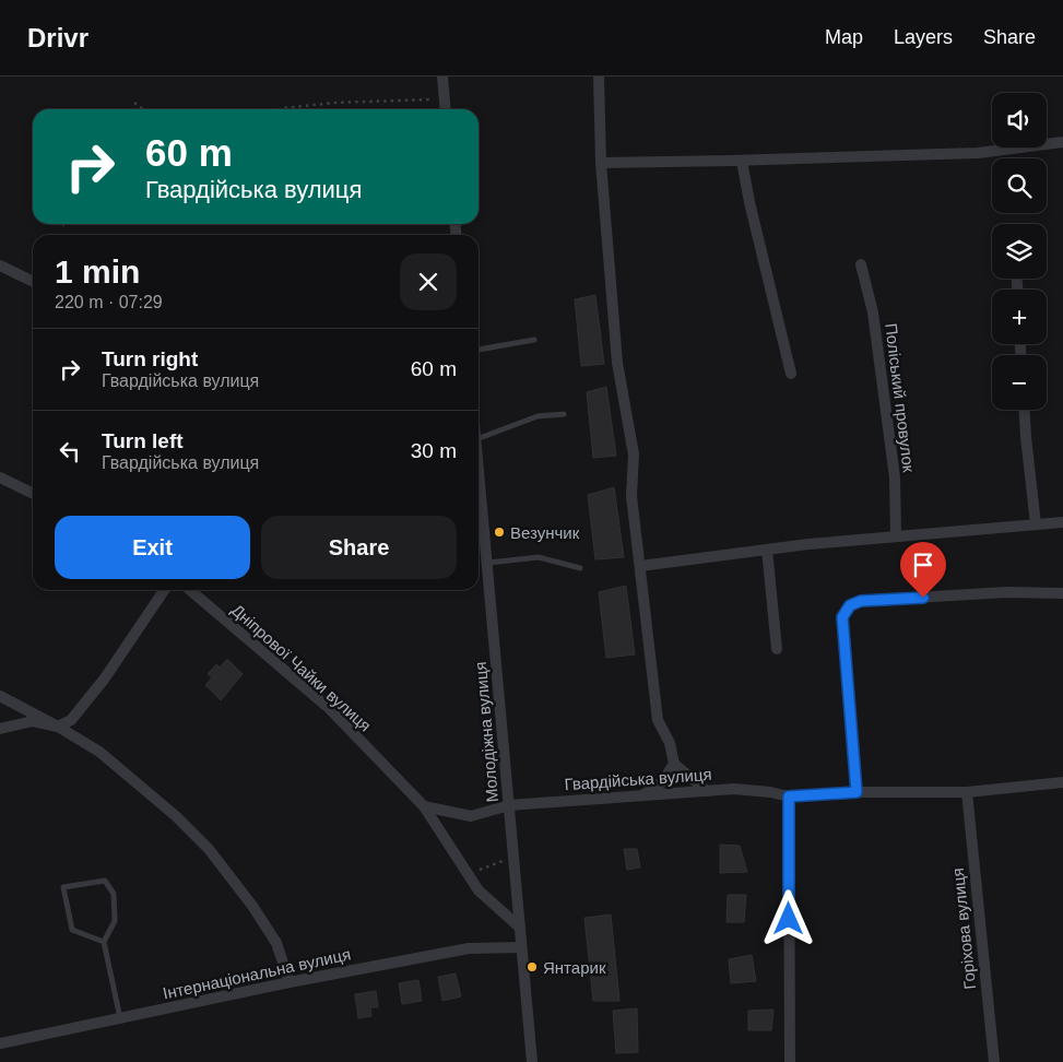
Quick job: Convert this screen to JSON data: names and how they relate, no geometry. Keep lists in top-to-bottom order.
{
  "streets": {
    "street": [
      "Поліський провулок",
      "Дніпрової Чайки вулиця",
      "Молодіжна вулиця",
      "Гвардійська вулиця",
      "Горіхова вулиця",
      "Інтернаціональна вулиця"
    ]
  },
  "crossings": [
    ["Дніпрової Чайки вулиця", "Молодіжна вулиця"],
    ["Дніпрової Чайки вулиця", "Гвардійська вулиця"],
    ["Молодіжна вулиця", "Гвардійська вулиця"],
    ["Молодіжна вулиця", "Інтернаціональна вулиця"],
    ["Гвардійська вулиця", "Горіхова вулиця"]
  ],
  "places": ["Везунчик", "Янтарик"],
  "page": {
    "header": "Drivr",
    "nav": ["Map", "Layers", "Share"],
    "map_buttons": ["+", "−"],
    "turn": ["60 m", "Гвардійська вулиця"],
    "heading": ["1 min", "220 m · 07:29"],
    "list": [
      {
        "name": "Turn right",
        "note": "Гвардійська вулиця",
        "value": "60 m"
      },
      {
        "name": "Turn left",
        "note": "Гвардійська вулиця",
        "value": "30 m"
      }
    ],
    "buttons": ["Exit", "Share"]
  }
}
